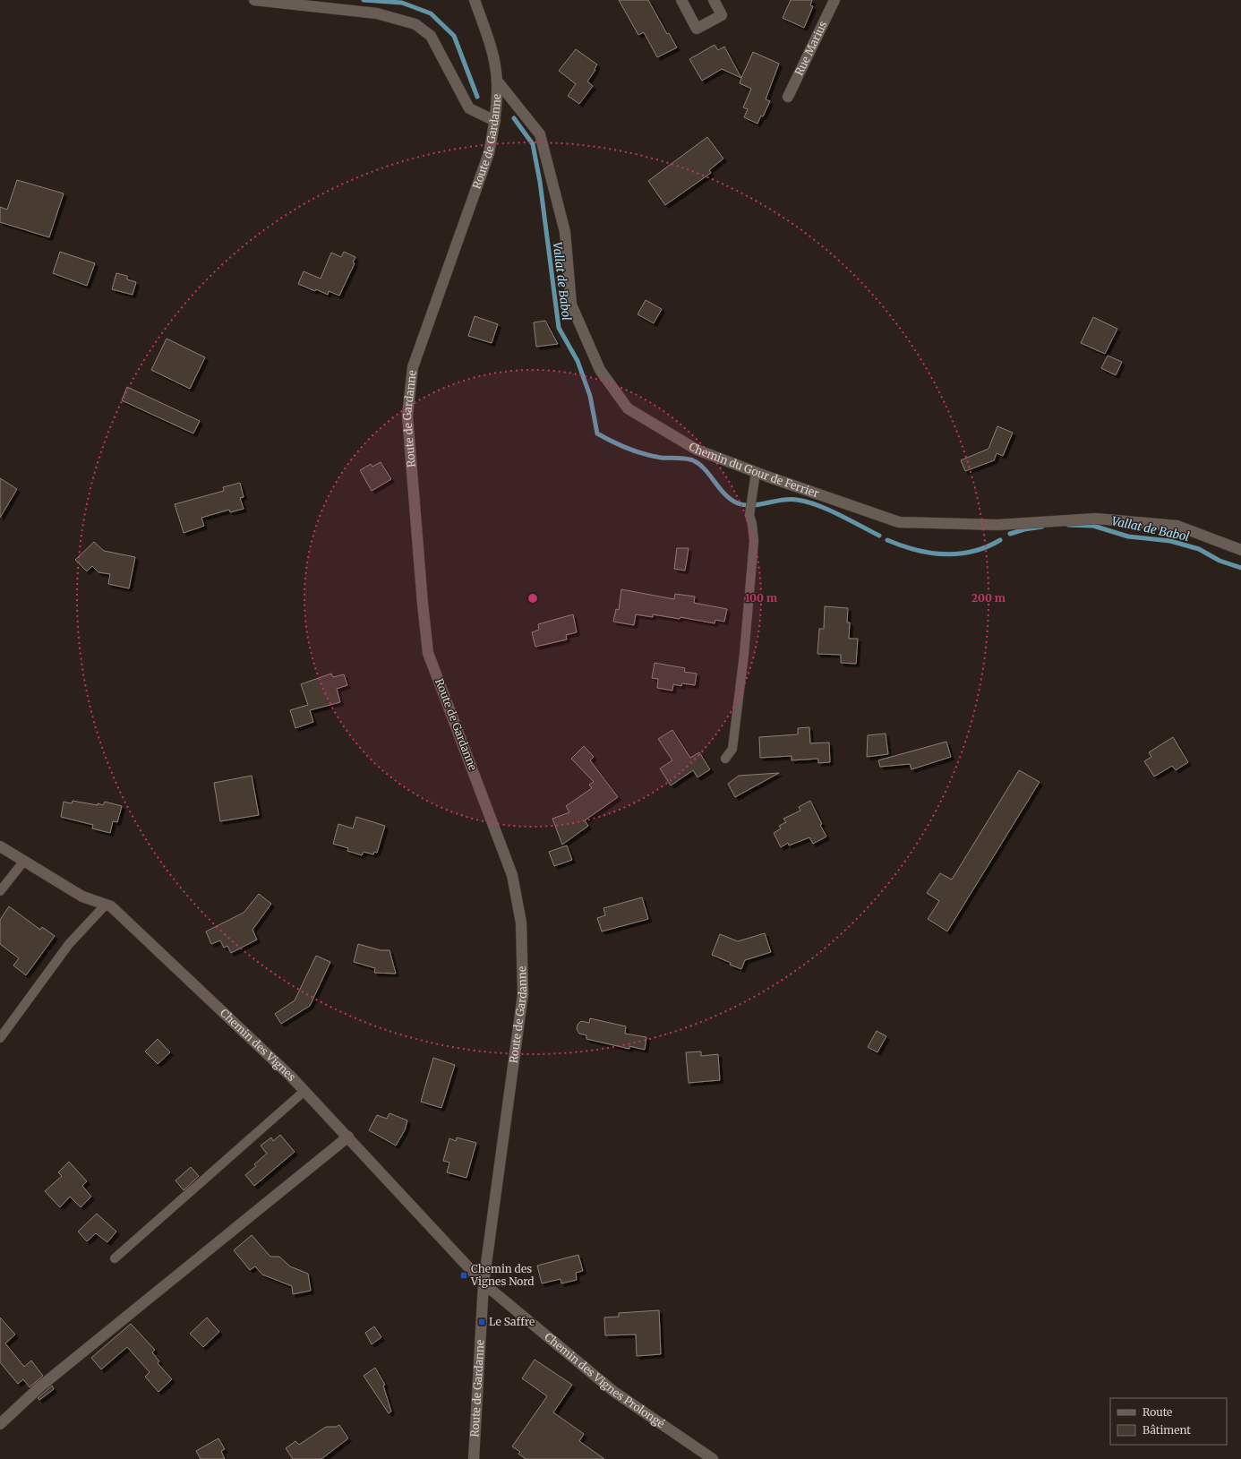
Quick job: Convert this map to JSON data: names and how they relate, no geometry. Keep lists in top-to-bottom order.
{
  "streets": {
    "street": [
      "Rue Marius",
      "Route de Gardanne",
      "Chemin du Gour de Ferrier",
      "Chemin des Vignes",
      "Chemin des Vignes Prolongé"
    ]
  },
  "crossings": [
    ["Route de Gardanne", "Chemin du Gour de Ferrier"],
    ["Route de Gardanne", "Chemin des Vignes"],
    ["Route de Gardanne", "Chemin des Vignes Prolongé"],
    ["Chemin des Vignes", "Chemin des Vignes Prolongé"]
  ],
  "water": ["Vallat de Babol"],
  "places": {
    "transit": ["Chemin des Vignes Nord", "Le Saffre"]
  },
  "legend": ["Route", "Bâtiment"],
  "rings": ["100 m", "200 m"]
}
